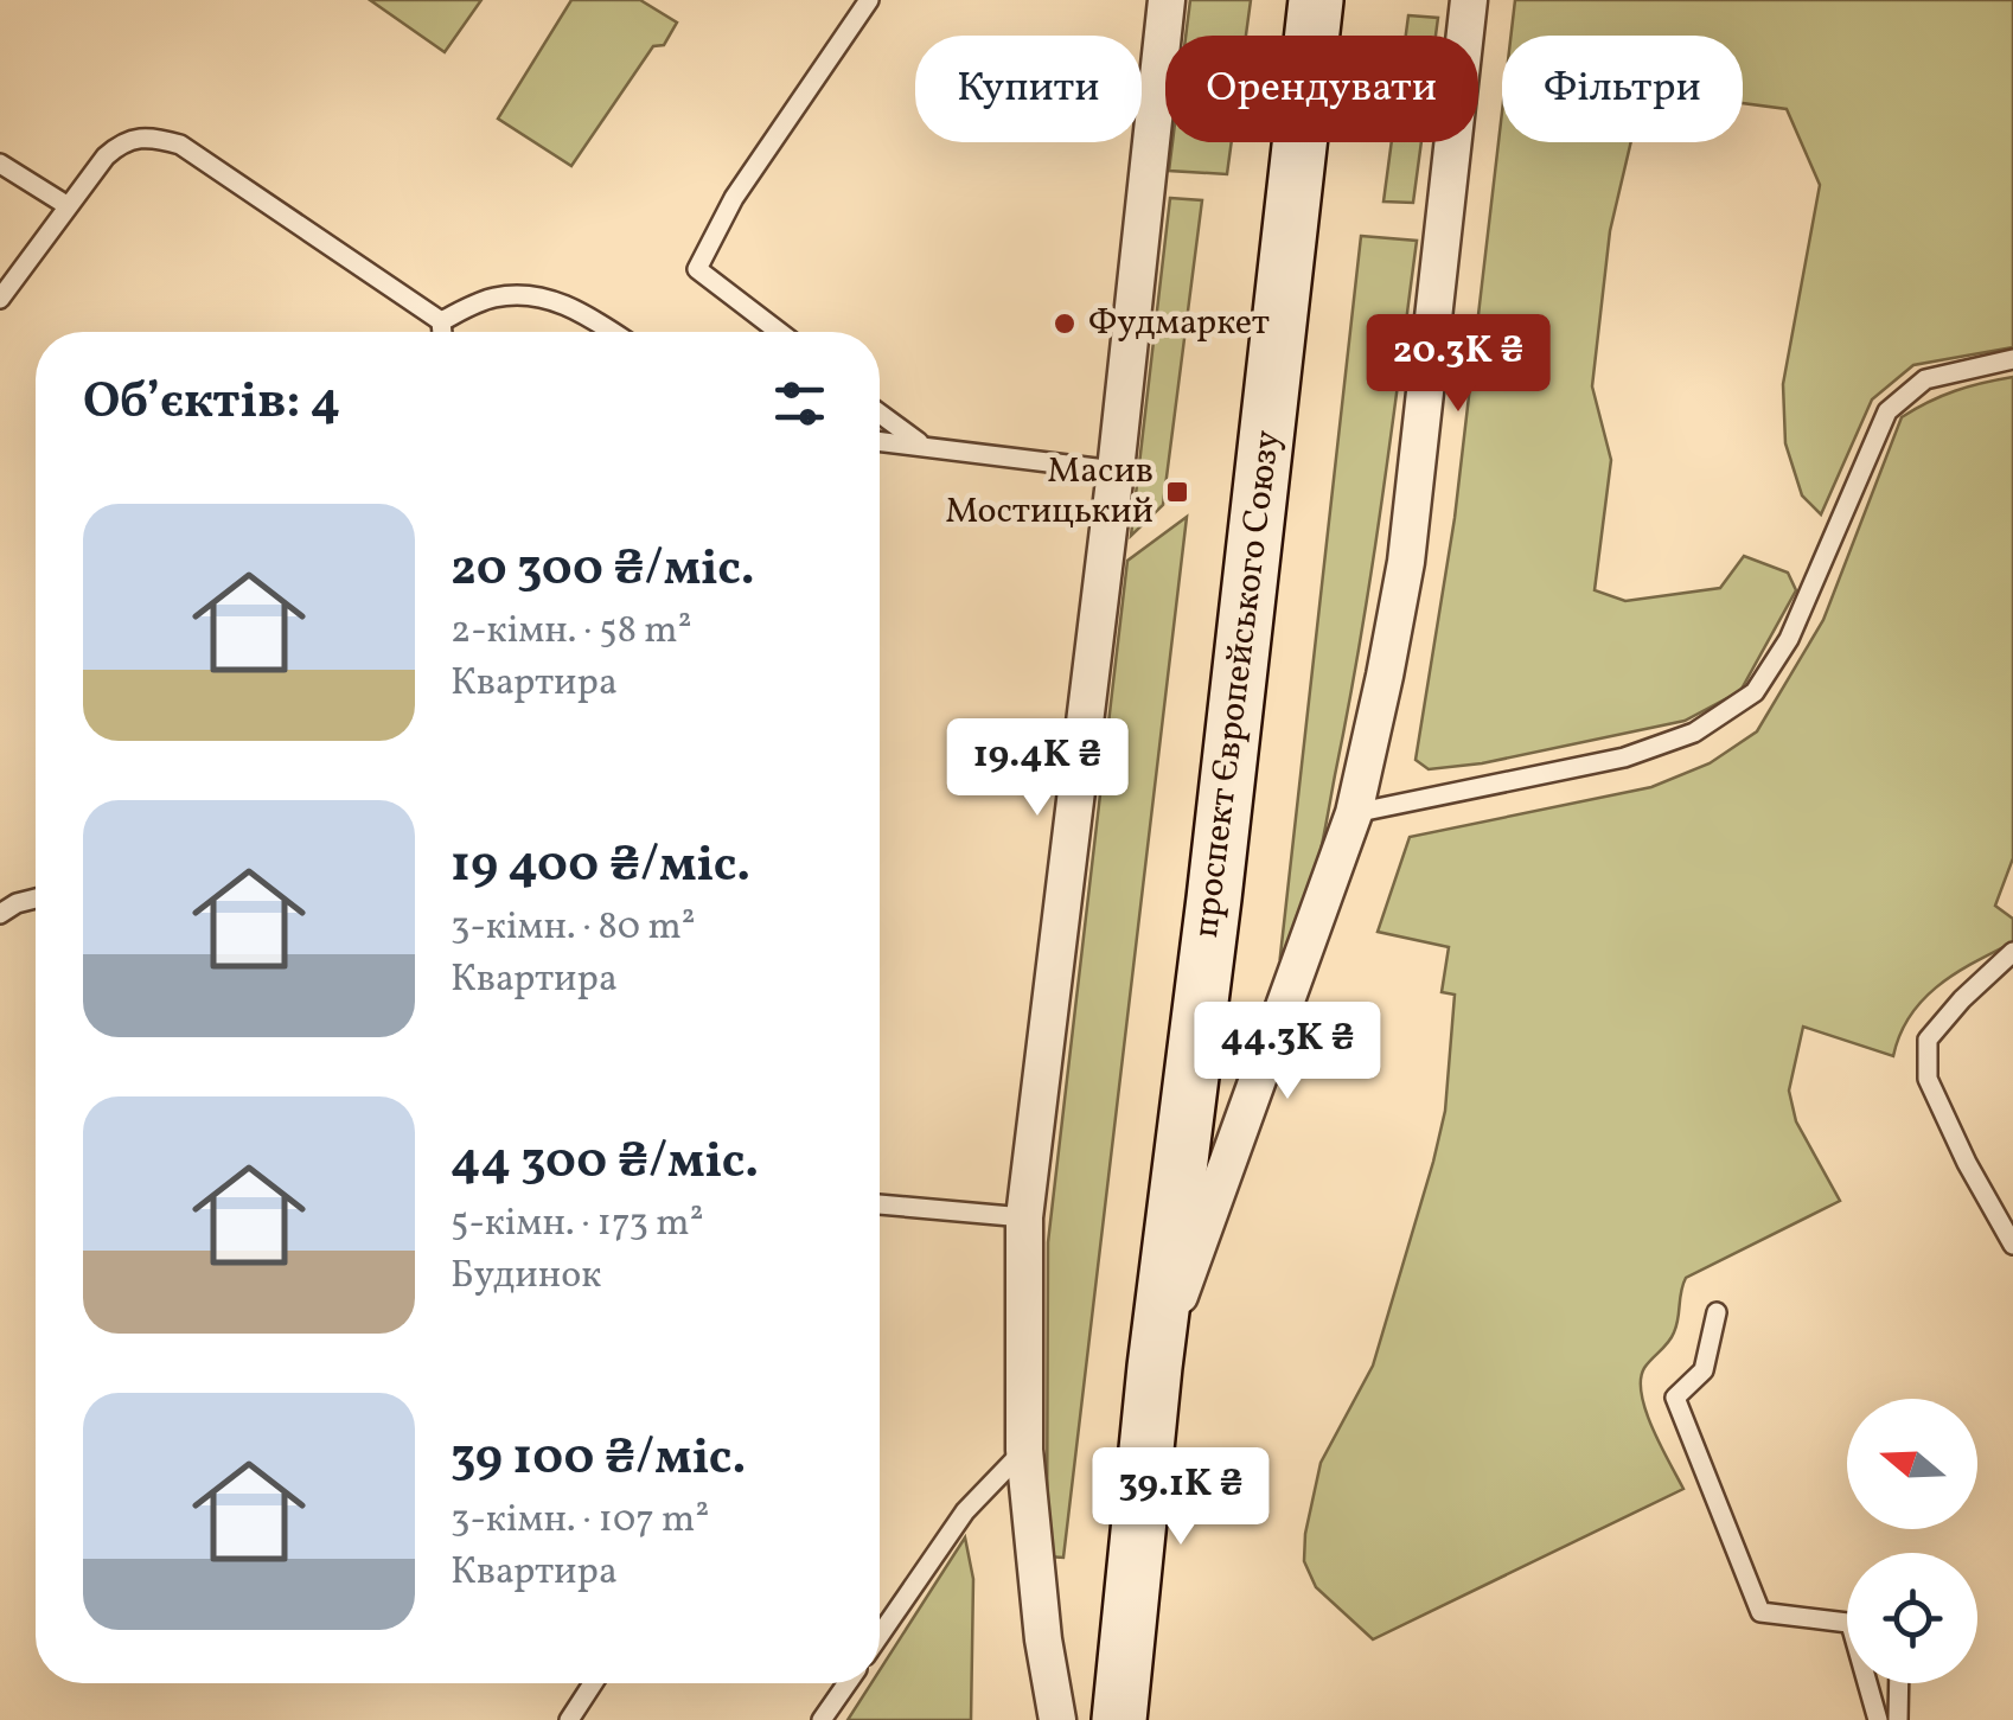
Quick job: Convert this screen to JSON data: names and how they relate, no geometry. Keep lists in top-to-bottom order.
{
  "streets": {
    "main road": ["проспект Європейського Союзу"]
  },
  "places": {
    "other": ["Фудмаркет"],
    "transit": ["Масив Мостицький"]
  },
  "north": "left",
  "page": {
    "chip": ["Купити", "Орендувати", "Фільтри"],
    "price": [
      "20.3K ₴",
      "19.4K ₴",
      "44.3K ₴",
      "39.1K ₴"
    ],
    "heading": "Об’єктів: 4",
    "list": [
      {
        "name": "20 300 ₴/міс.",
        "note": "2-кімн. · 58 m² · Квартира"
      },
      {
        "name": "19 400 ₴/міс.",
        "note": "3-кімн. · 80 m² · Квартира"
      },
      {
        "name": "44 300 ₴/міс.",
        "note": "5-кімн. · 173 m² · Будинок"
      },
      {
        "name": "39 100 ₴/міс.",
        "note": "3-кімн. · 107 m² · Квартира"
      }
    ]
  }
}
